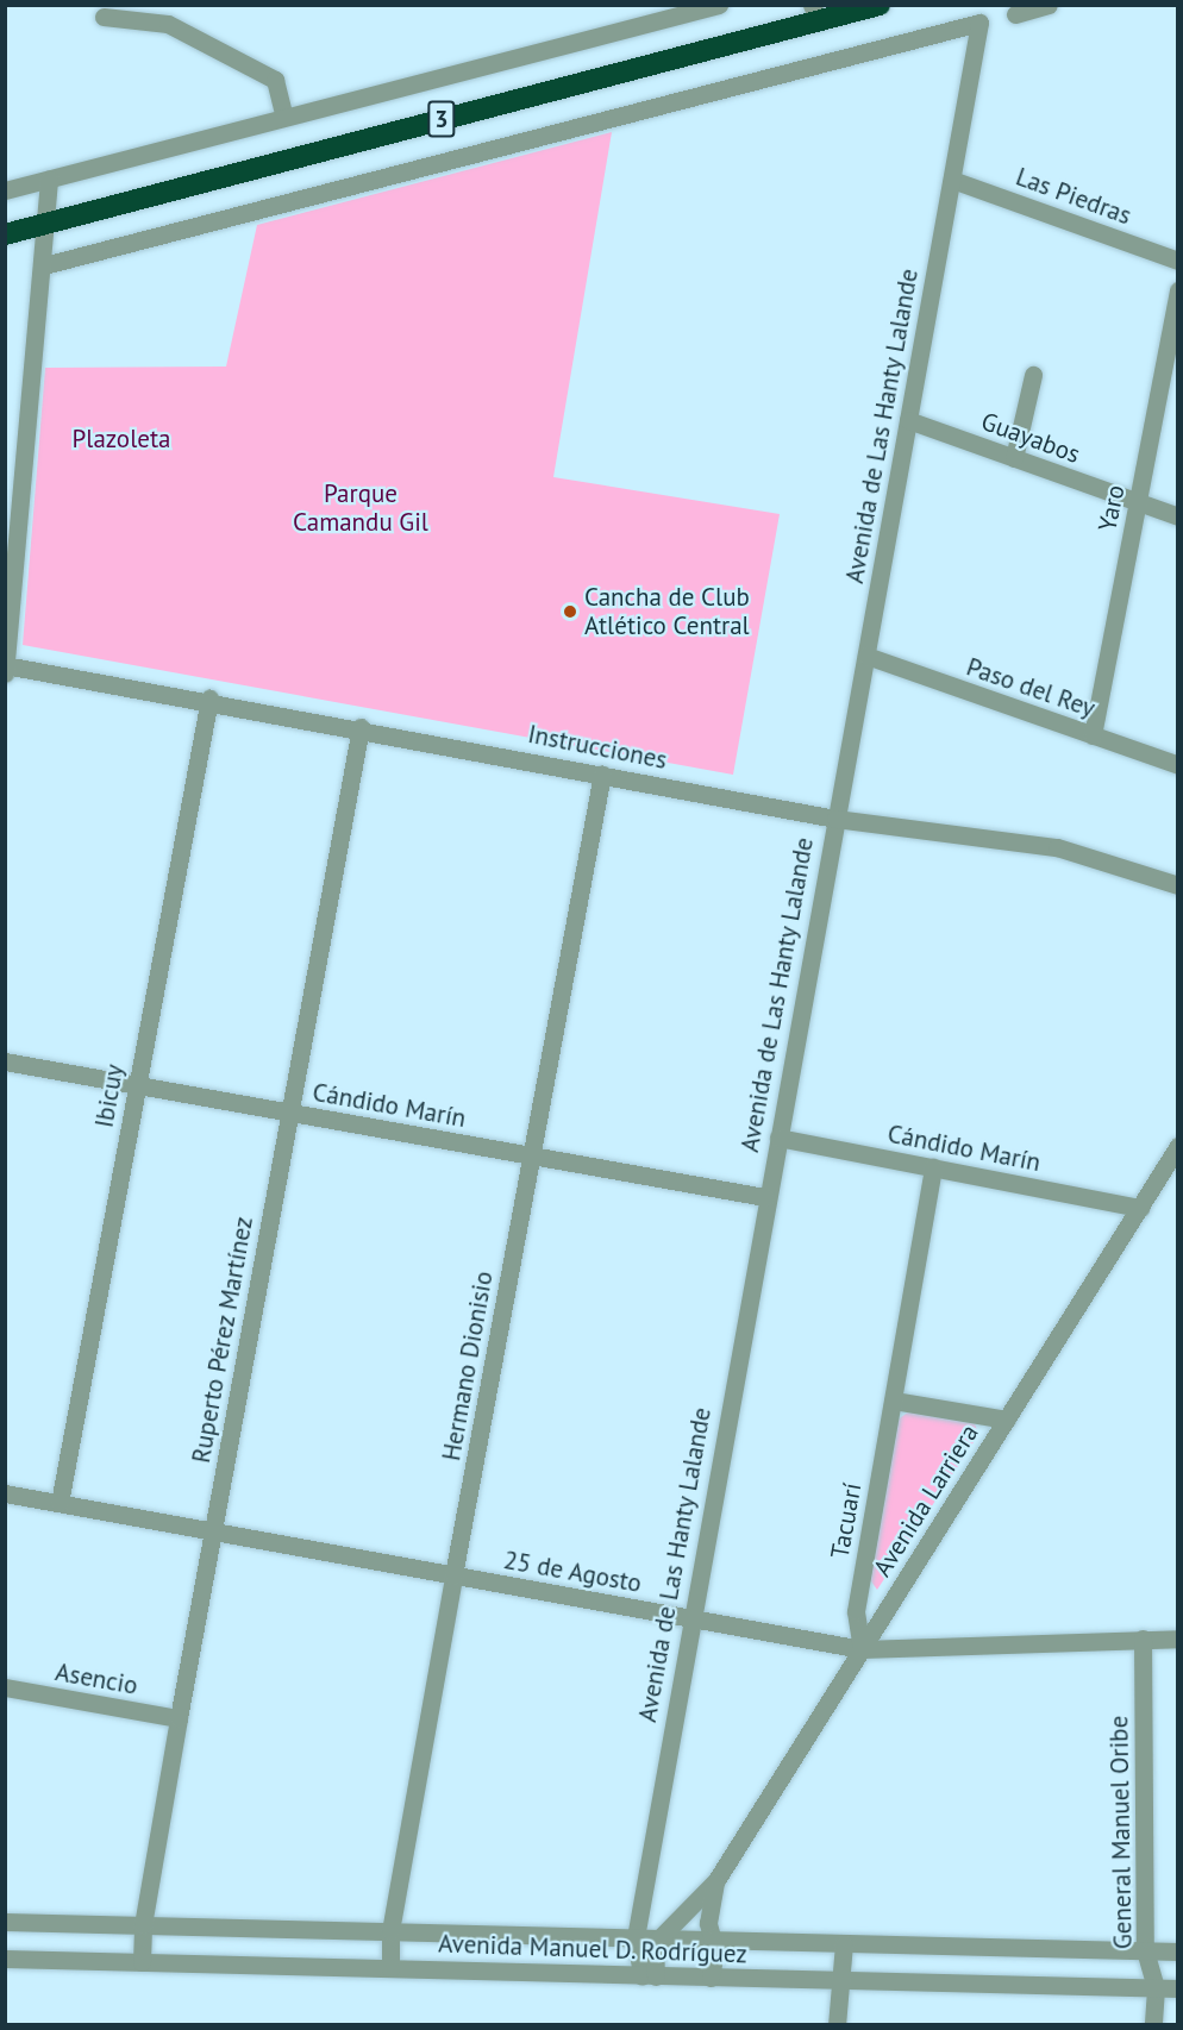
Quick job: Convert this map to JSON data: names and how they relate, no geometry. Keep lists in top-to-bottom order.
{
  "streets": {
    "highway": ["3"],
    "street": [
      "Las Piedras",
      "Avenida de Las Hanty Lalande",
      "Guayabos",
      "Yaro",
      "Paso del Rey",
      "Instrucciones",
      "Ibicuy",
      "Cándido Marín",
      "Ruperto Pérez Martínez",
      "Hermano Dionisio",
      "Avenida Larriera",
      "Tacuarí",
      "25 de Agosto",
      "Asencio",
      "General Manuel Oribe",
      "Avenida Manuel D. Rodríguez"
    ]
  },
  "crossings": [
    ["Las Piedras", "Avenida de Las Hanty Lalande"],
    ["Avenida de Las Hanty Lalande", "Guayabos"],
    ["Avenida de Las Hanty Lalande", "Paso del Rey"],
    ["Avenida de Las Hanty Lalande", "Instrucciones"],
    ["Avenida de Las Hanty Lalande", "Cándido Marín"],
    ["Avenida de Las Hanty Lalande", "25 de Agosto"],
    ["Avenida de Las Hanty Lalande", "Avenida Manuel D. Rodríguez"],
    ["Guayabos", "Yaro"],
    ["Yaro", "Paso del Rey"],
    ["Instrucciones", "Ibicuy"],
    ["Instrucciones", "Ruperto Pérez Martínez"],
    ["Instrucciones", "Hermano Dionisio"],
    ["Ibicuy", "Cándido Marín"],
    ["Ibicuy", "25 de Agosto"],
    ["Cándido Marín", "Ruperto Pérez Martínez"],
    ["Cándido Marín", "Hermano Dionisio"],
    ["Cándido Marín", "Avenida Larriera"],
    ["Cándido Marín", "Tacuarí"],
    ["Ruperto Pérez Martínez", "25 de Agosto"],
    ["Ruperto Pérez Martínez", "Asencio"],
    ["Ruperto Pérez Martínez", "Avenida Manuel D. Rodríguez"],
    ["Hermano Dionisio", "25 de Agosto"],
    ["Hermano Dionisio", "Avenida Manuel D. Rodríguez"],
    ["Avenida Larriera", "Tacuarí"],
    ["Avenida Larriera", "25 de Agosto"],
    ["Avenida Larriera", "Avenida Manuel D. Rodríguez"],
    ["Tacuarí", "25 de Agosto"],
    ["25 de Agosto", "General Manuel Oribe"],
    ["General Manuel Oribe", "Avenida Manuel D. Rodríguez"]
  ],
  "parks": ["Plazoleta", "Parque Camandu Gil"],
  "places": ["Cancha de Club Atlético Central"]
}
